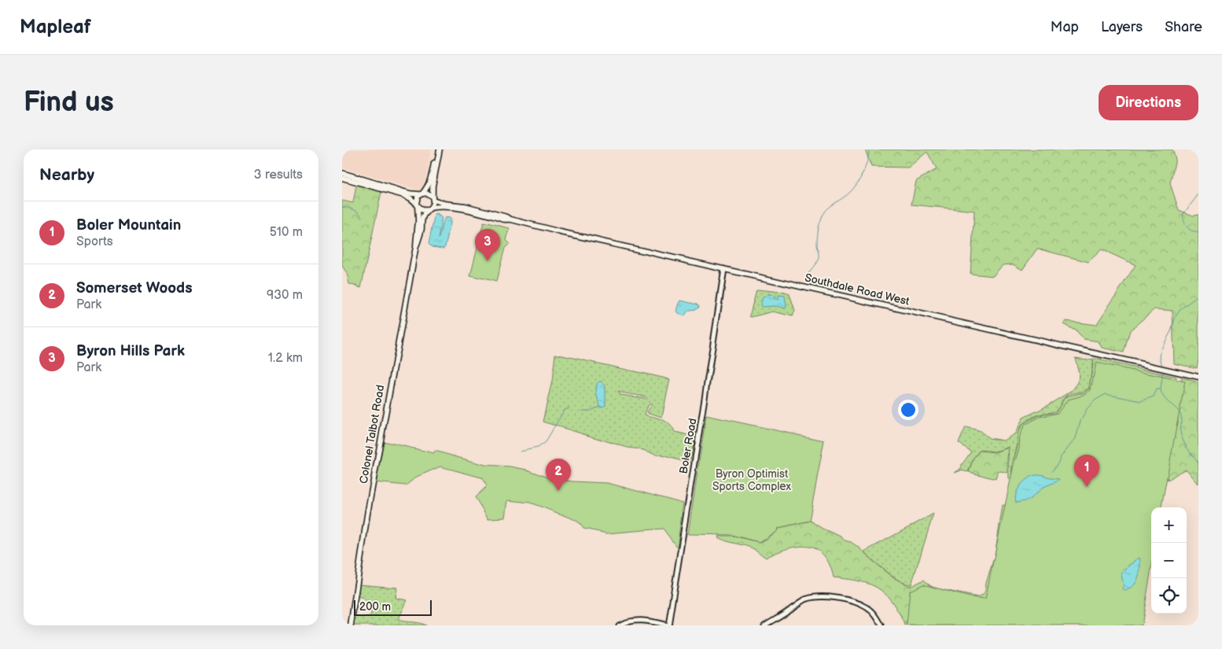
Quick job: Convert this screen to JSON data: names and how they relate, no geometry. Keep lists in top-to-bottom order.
{
  "streets": {
    "main road": ["Southdale Road West", "Colonel Talbot Road"],
    "street": ["Boler Road"]
  },
  "crossings": [
    ["Southdale Road West", "Colonel Talbot Road"],
    ["Southdale Road West", "Boler Road"]
  ],
  "parks": ["Byron Optimist Sports Complex"],
  "scale_bar": "200 m",
  "page": {
    "header": "Mapleaf",
    "nav": ["Map", "Layers", "Share"],
    "buttons": "Directions",
    "title": "Find us",
    "heading": ["Nearby", "3 results"],
    "list": [
      {
        "mark": "1",
        "name": "Boler Mountain",
        "note": "Sports",
        "value": "510 m"
      },
      {
        "mark": "2",
        "name": "Somerset Woods",
        "note": "Park",
        "value": "930 m"
      },
      {
        "mark": "3",
        "name": "Byron Hills Park",
        "note": "Park",
        "value": "1.2 km"
      }
    ],
    "pins": ["3", "1", "2"],
    "map_buttons": ["+", "−"],
    "scale": "200 m"
  }
}
